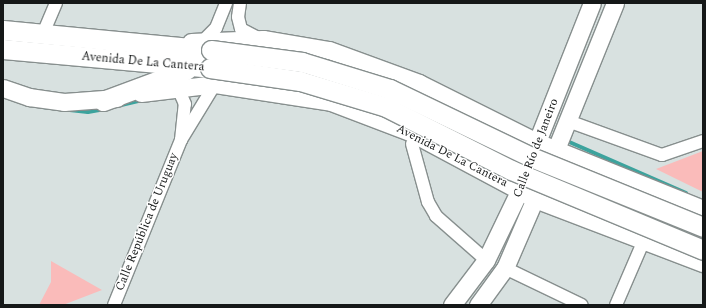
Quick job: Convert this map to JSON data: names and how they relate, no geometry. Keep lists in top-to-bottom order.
{
  "streets": {
    "main road": ["Avenida De La Cantera"],
    "street": ["Calle Río de Janeiro", "Calle República de Uruguay"]
  },
  "crossings": [
    ["Avenida De La Cantera", "Calle Río de Janeiro"]
  ]
}
